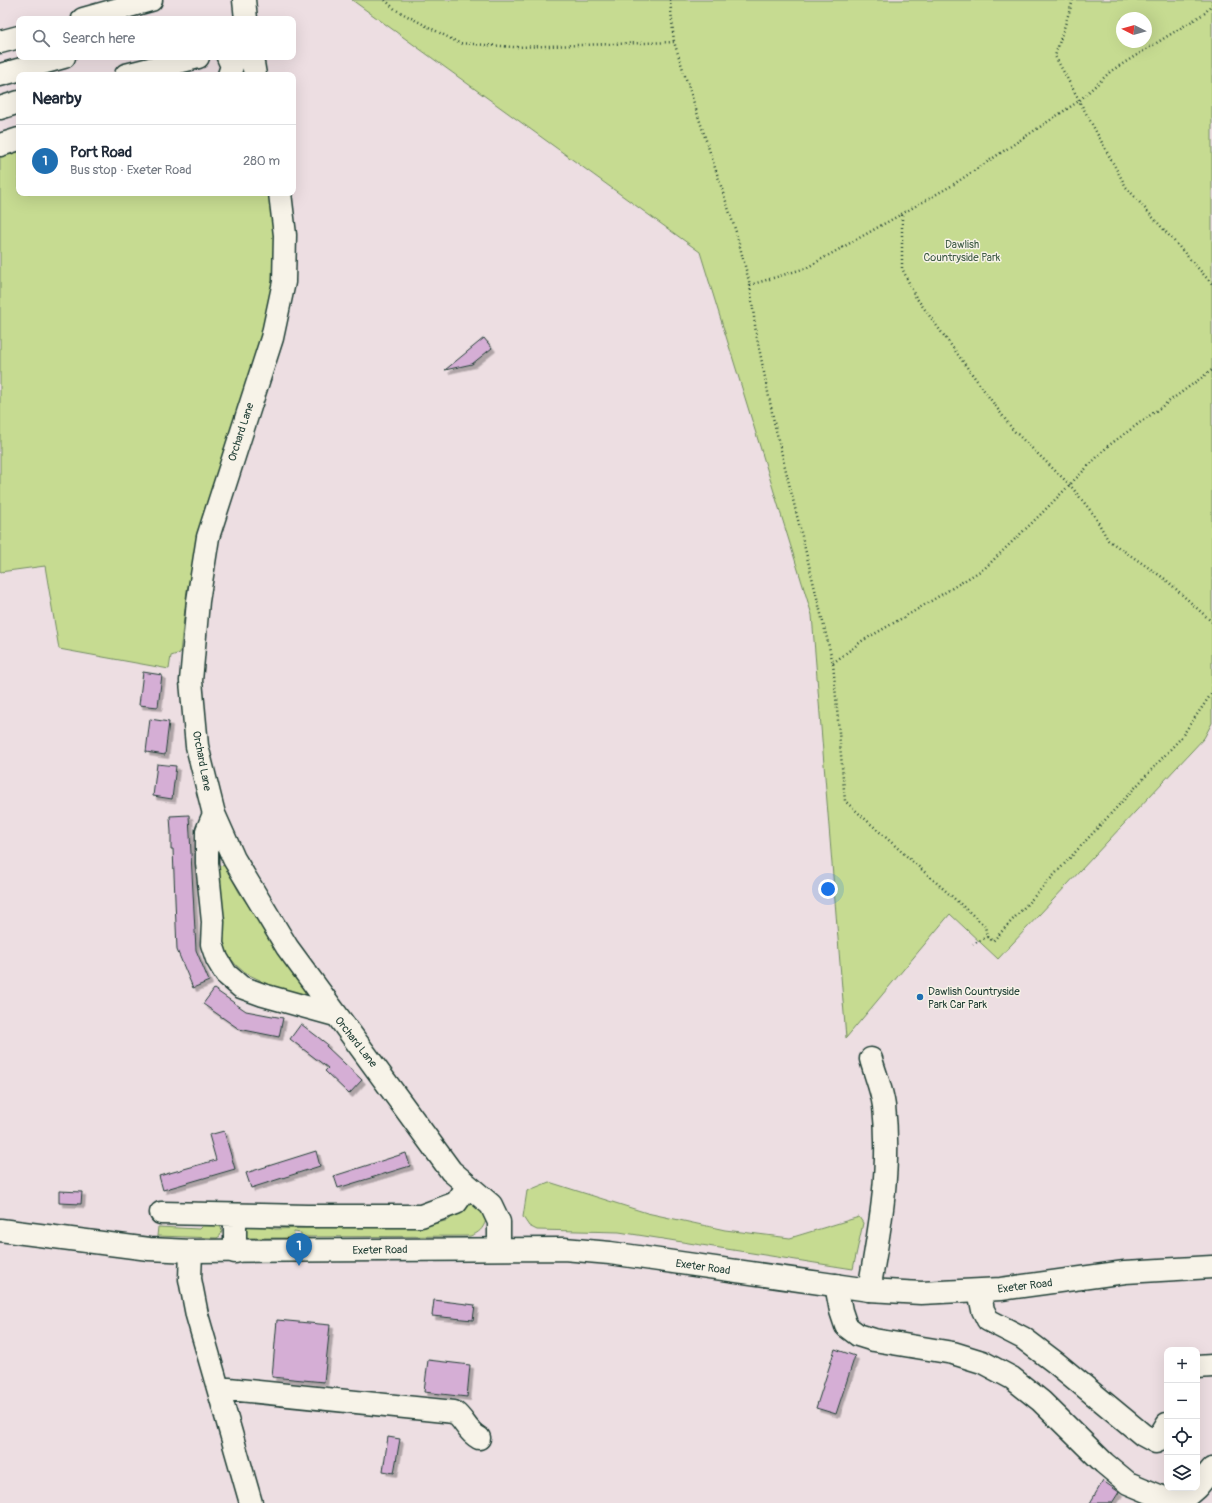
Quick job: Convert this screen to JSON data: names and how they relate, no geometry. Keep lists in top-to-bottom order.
{
  "streets": {
    "street": ["Orchard Lane", "Exeter Road"]
  },
  "crossings": [
    ["Orchard Lane", "Exeter Road"]
  ],
  "parks": ["Dawlish Countryside Park"],
  "places": ["Dawlish Countryside Park Car Park"],
  "north": "left",
  "page": {
    "search": "Search here",
    "heading": "Nearby",
    "list": [
      {
        "mark": "1",
        "name": "Port Road",
        "note": "Bus stop · Exeter Road",
        "value": "280 m"
      }
    ],
    "pins": "1",
    "map_buttons": ["+", "−"]
  }
}
